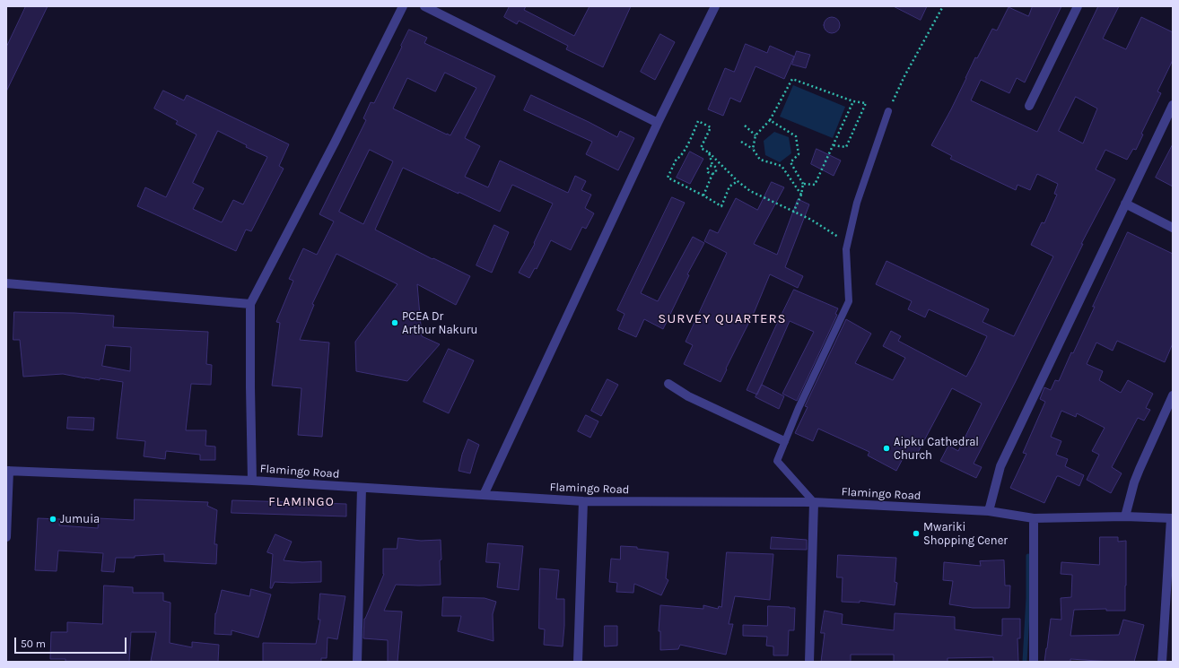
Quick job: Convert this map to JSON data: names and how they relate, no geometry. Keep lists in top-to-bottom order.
{
  "streets": {
    "street": ["Flamingo Road"]
  },
  "districts": ["SURVEY QUARTERS", "FLAMINGO"],
  "places": [
    "PCEA Dr Arthur Nakuru",
    "Aipku Cathedral Church",
    "Jumuia",
    "Mwariki Shopping Cener"
  ],
  "scale_bar": "50 m"
}
